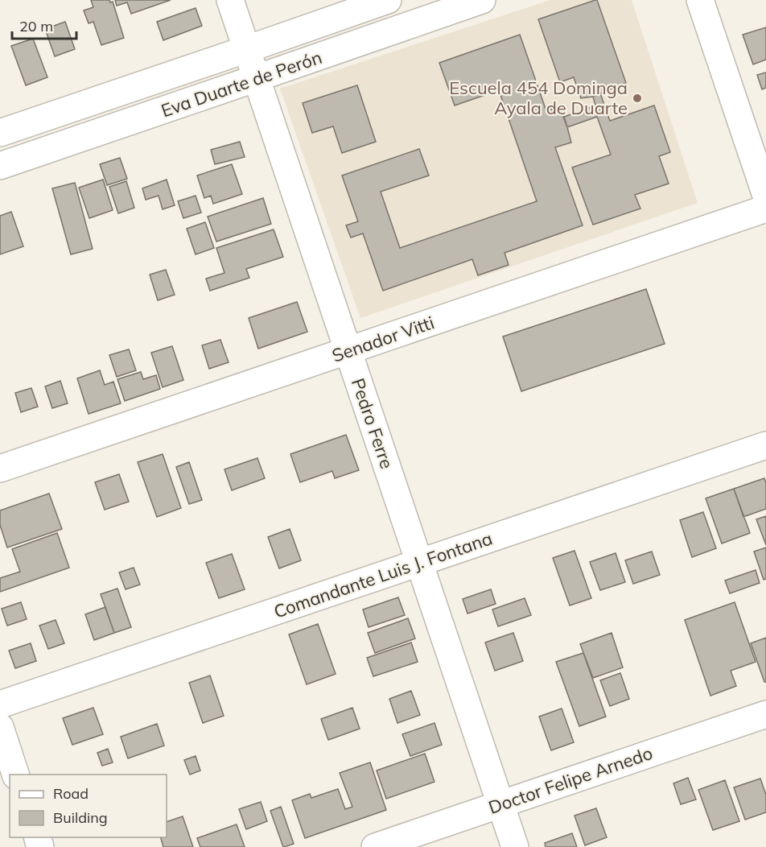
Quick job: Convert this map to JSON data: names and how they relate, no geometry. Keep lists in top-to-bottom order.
{
  "streets": {
    "street": [
      "Eva Duarte de Perón",
      "Senador Vitti",
      "Pedro Ferre",
      "Comandante Luis J. Fontana",
      "Doctor Felipe Arnedo"
    ]
  },
  "crossings": [
    ["Eva Duarte de Perón", "Pedro Ferre"],
    ["Senador Vitti", "Pedro Ferre"],
    ["Pedro Ferre", "Comandante Luis J. Fontana"],
    ["Pedro Ferre", "Doctor Felipe Arnedo"]
  ],
  "places": ["Escuela 454 Dominga Ayala de Duarte"],
  "legend": ["Road", "Building"],
  "scale_bar": "20 m"
}
